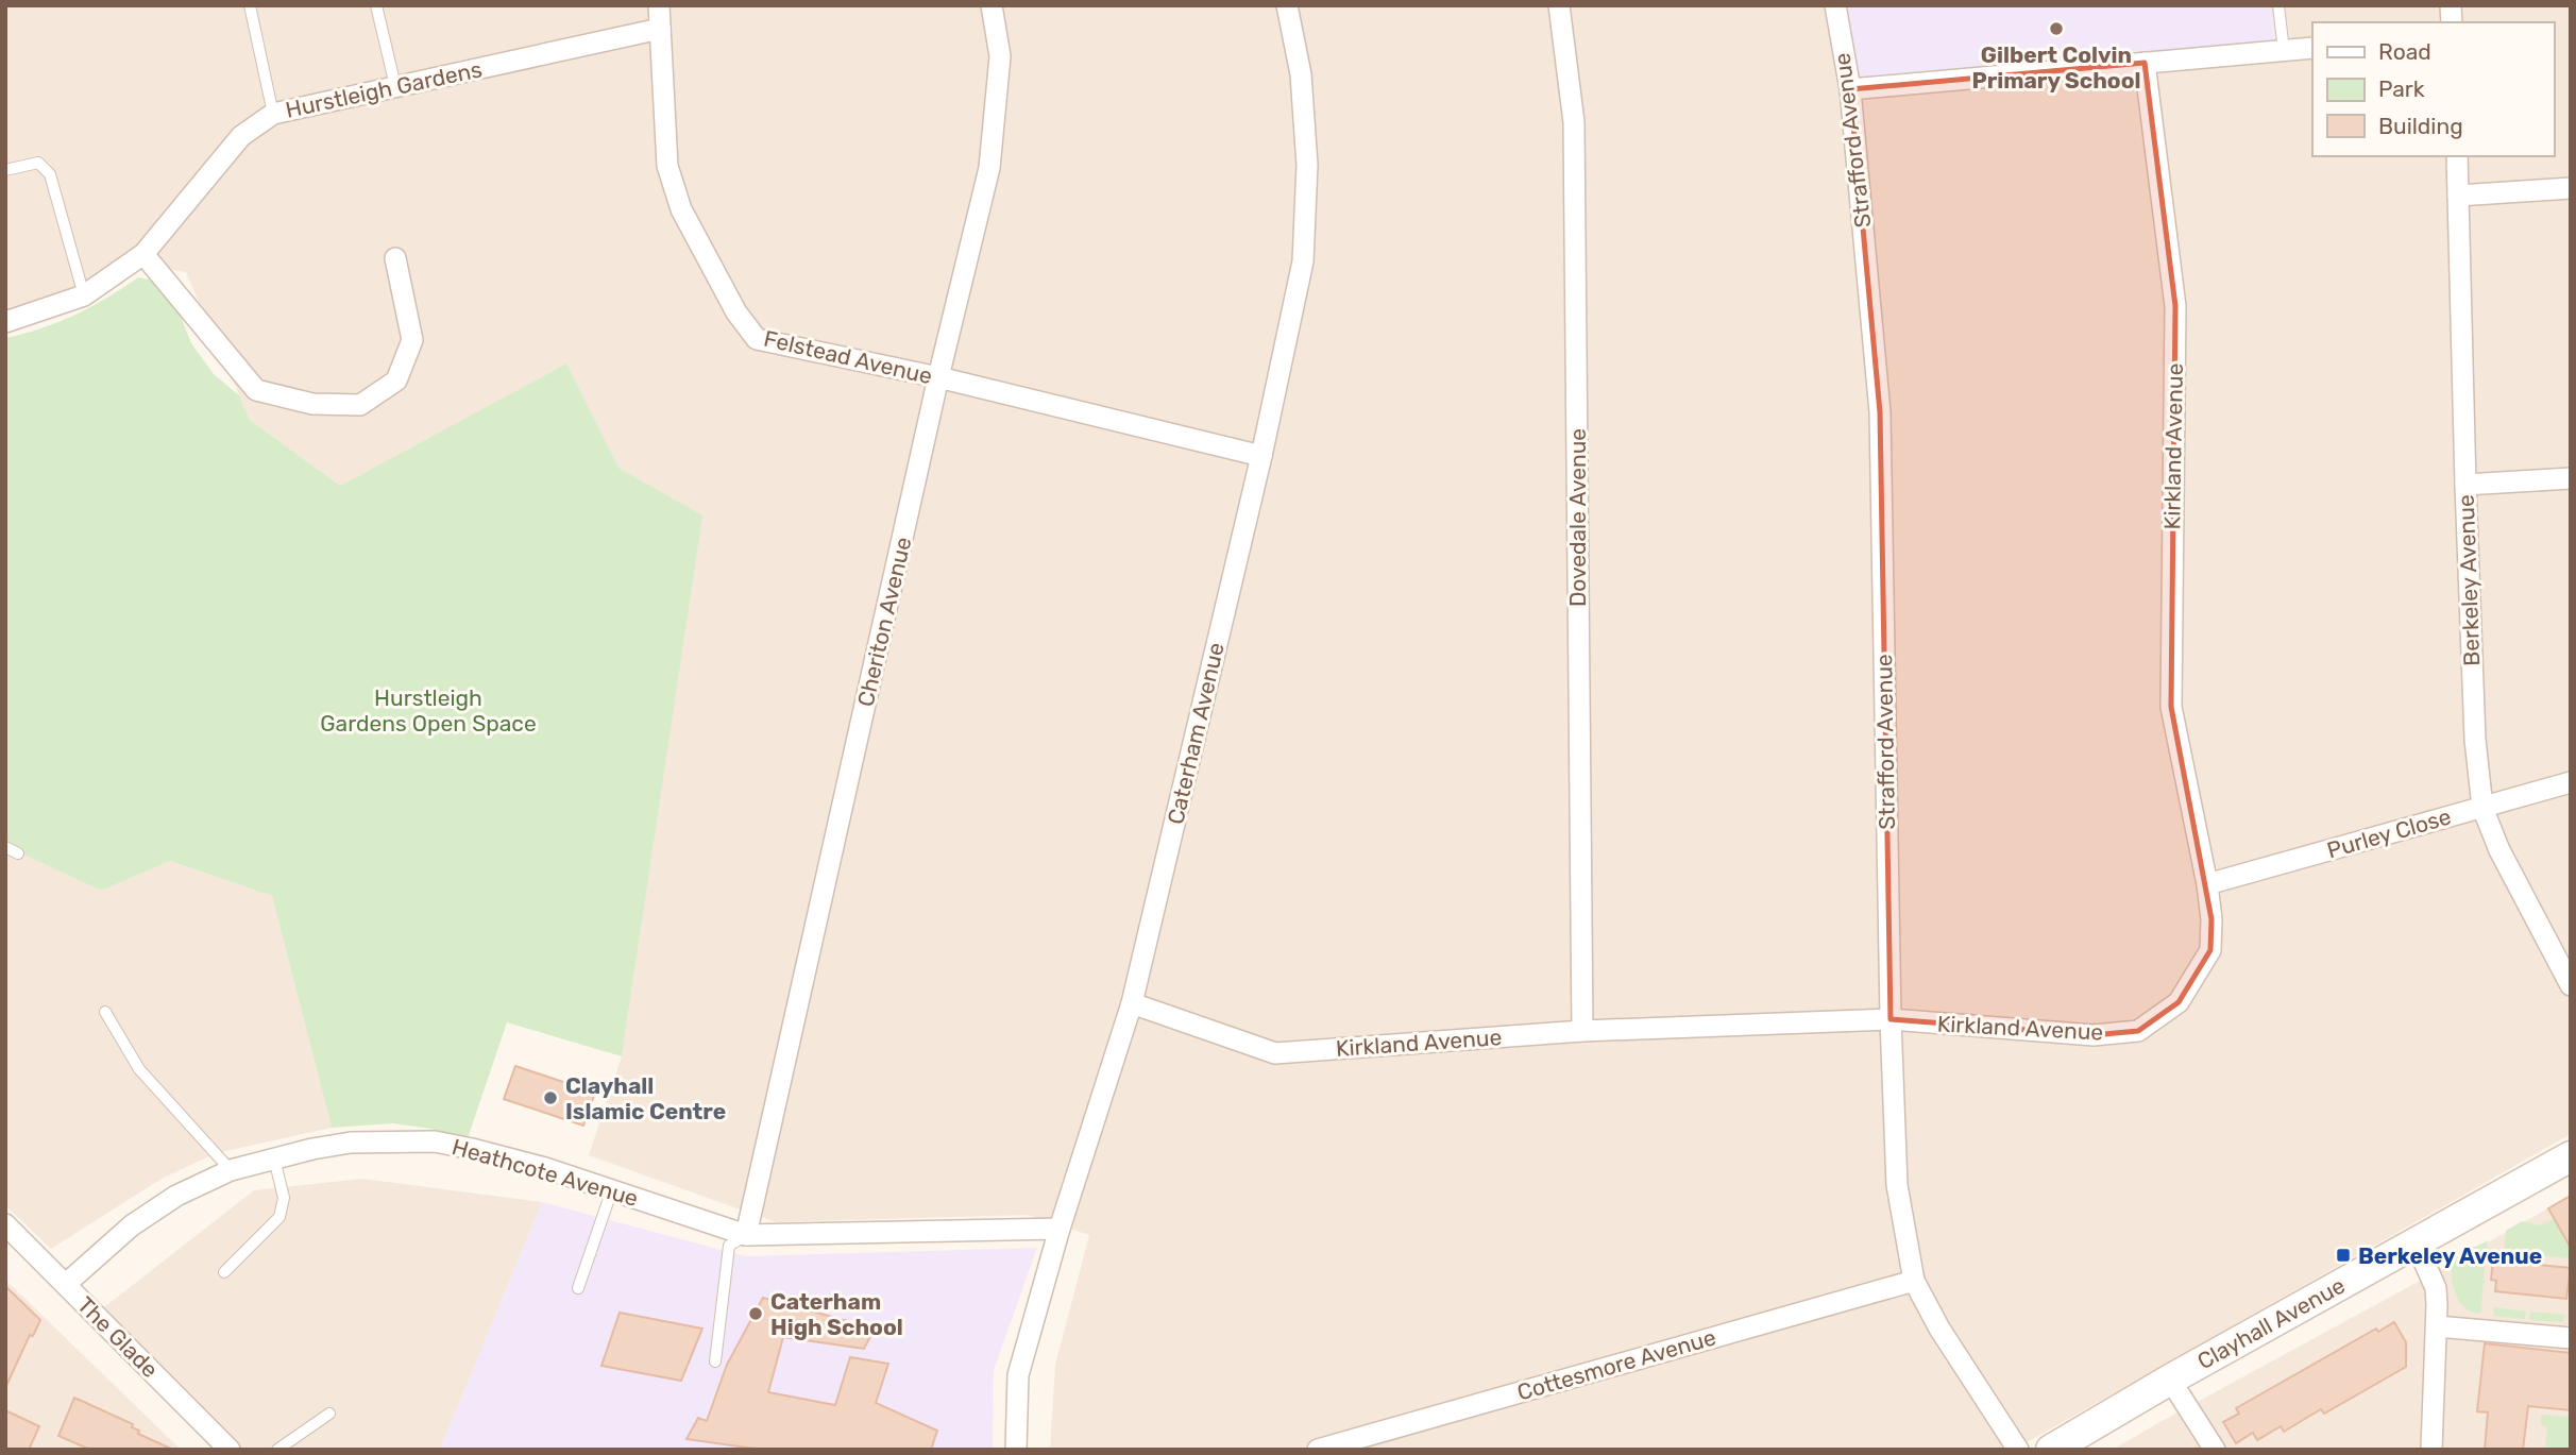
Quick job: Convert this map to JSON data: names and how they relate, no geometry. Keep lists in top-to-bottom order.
{
  "streets": {
    "street": [
      "Hurstleigh Gardens",
      "Strafford Avenue",
      "Felstead Avenue",
      "Kirkland Avenue",
      "Dovedale Avenue",
      "Berkeley Avenue",
      "Cheriton Avenue",
      "Caterham Avenue",
      "Purley Close",
      "Heathcote Avenue",
      "Clayhall Avenue",
      "The Glade",
      "Cottesmore Avenue"
    ]
  },
  "crossings": [
    ["Hurstleigh Gardens", "Felstead Avenue"],
    ["Strafford Avenue", "Kirkland Avenue"],
    ["Strafford Avenue", "Cottesmore Avenue"],
    ["Felstead Avenue", "Cheriton Avenue"],
    ["Felstead Avenue", "Caterham Avenue"],
    ["Kirkland Avenue", "Dovedale Avenue"],
    ["Kirkland Avenue", "Caterham Avenue"],
    ["Kirkland Avenue", "Purley Close"],
    ["Berkeley Avenue", "Purley Close"],
    ["Cheriton Avenue", "Heathcote Avenue"],
    ["Caterham Avenue", "Heathcote Avenue"],
    ["Heathcote Avenue", "The Glade"]
  ],
  "parks": ["Hurstleigh Gardens Open Space"],
  "places": {
    "other": ["Gilbert Colvin Primary School", "Clayhall Islamic Centre", "Caterham High School"],
    "transit": ["Berkeley Avenue"]
  },
  "legend": ["Road", "Park", "Building"]
}
